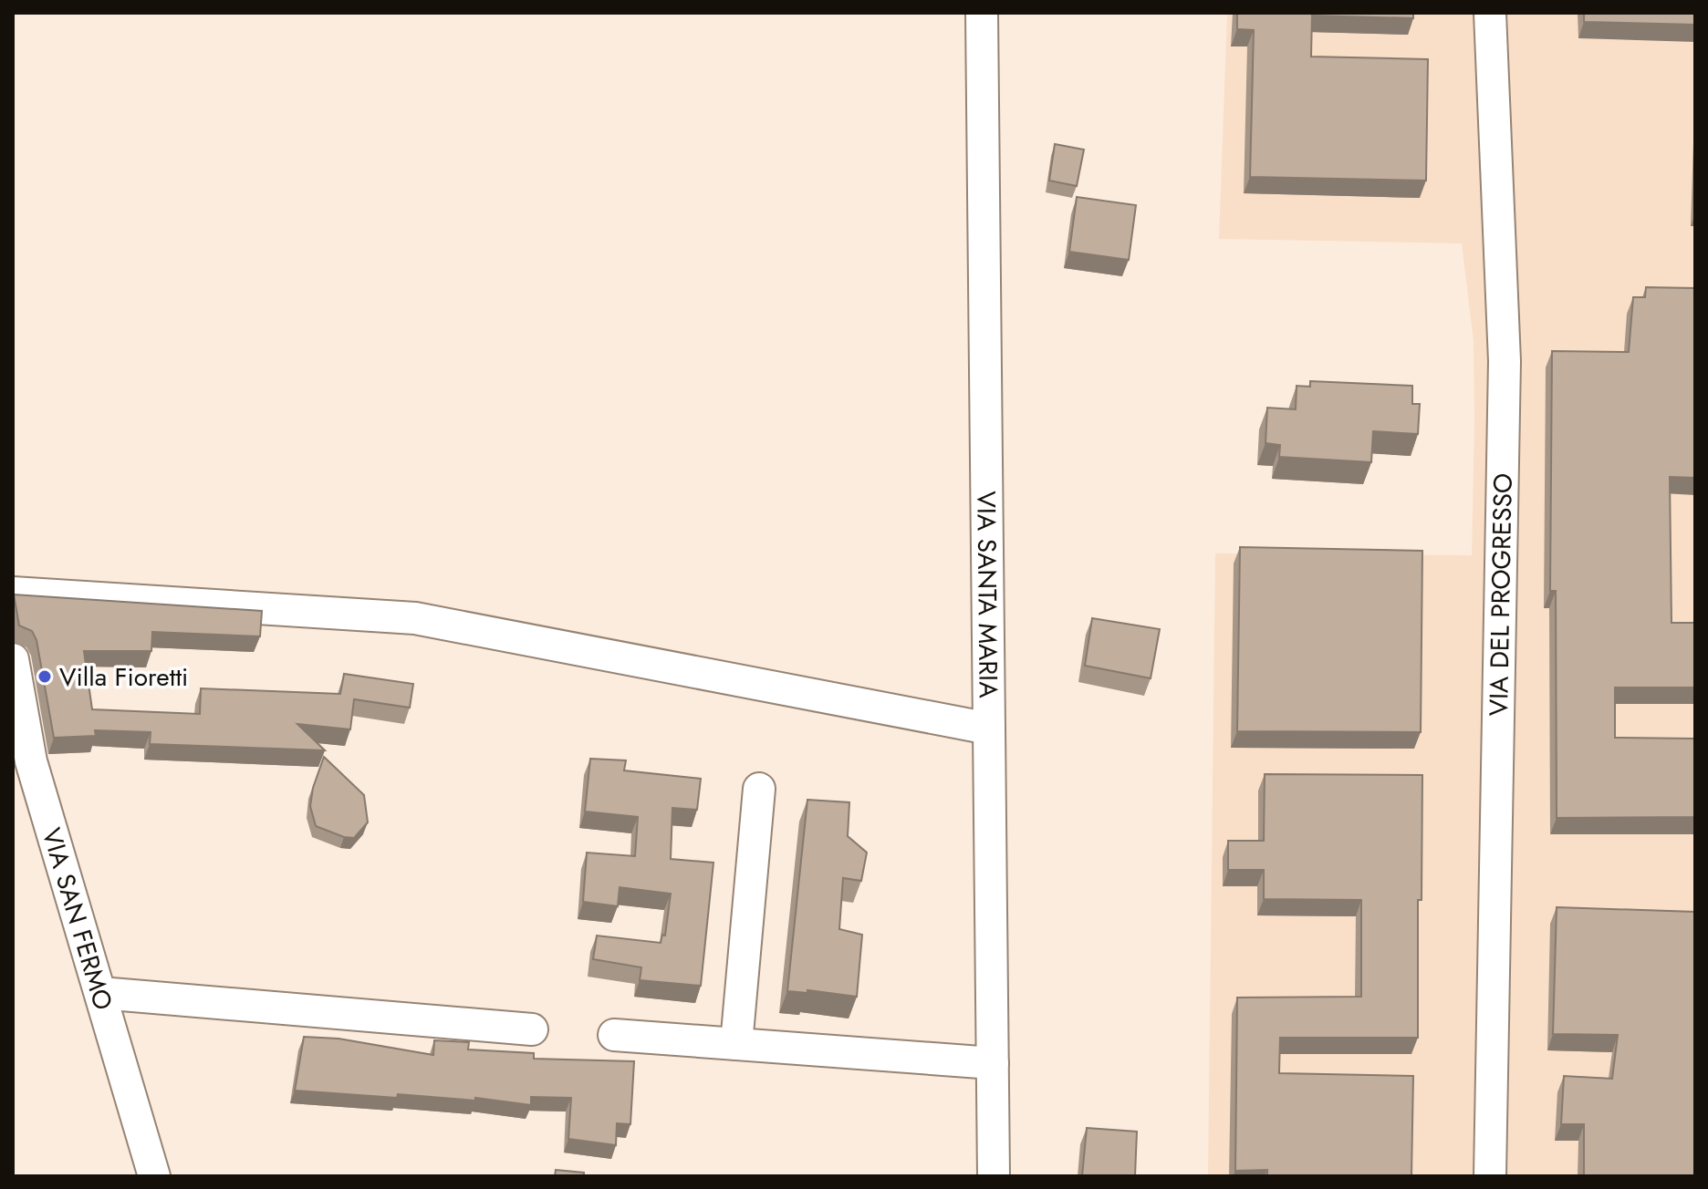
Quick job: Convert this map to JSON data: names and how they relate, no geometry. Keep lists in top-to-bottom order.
{
  "streets": {
    "street": ["VIA SANTA MARIA", "VIA DEL PROGRESSO", "VIA SAN FERMO"]
  },
  "places": ["Villa Fioretti"]
}
